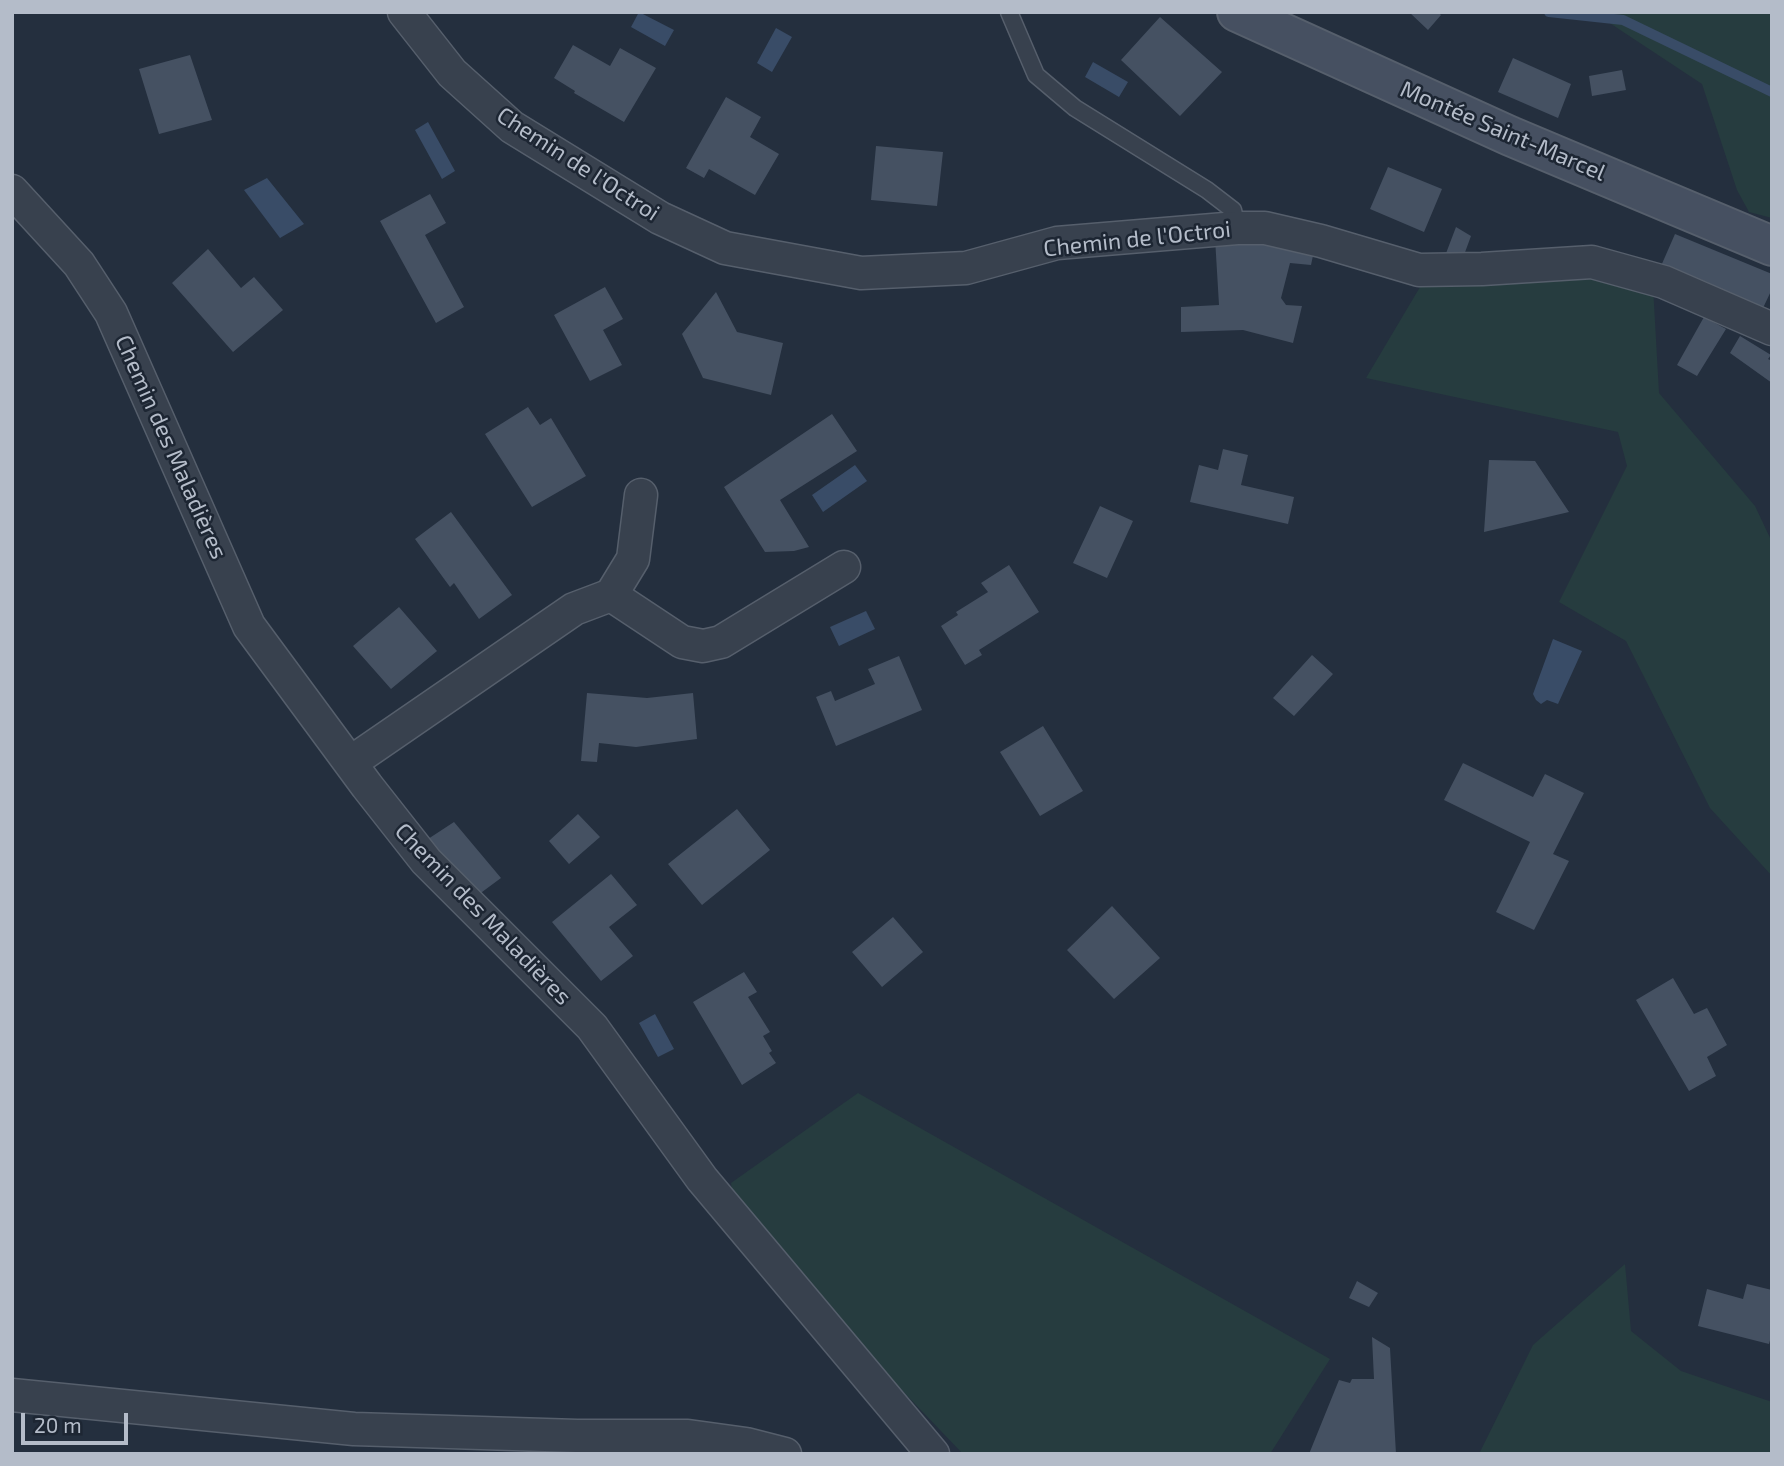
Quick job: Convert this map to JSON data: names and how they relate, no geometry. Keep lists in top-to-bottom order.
{
  "streets": {
    "main road": ["Montée Saint-Marcel"],
    "street": ["Chemin de l'Octroi", "Chemin des Maladières"]
  },
  "scale_bar": "20 m"
}
